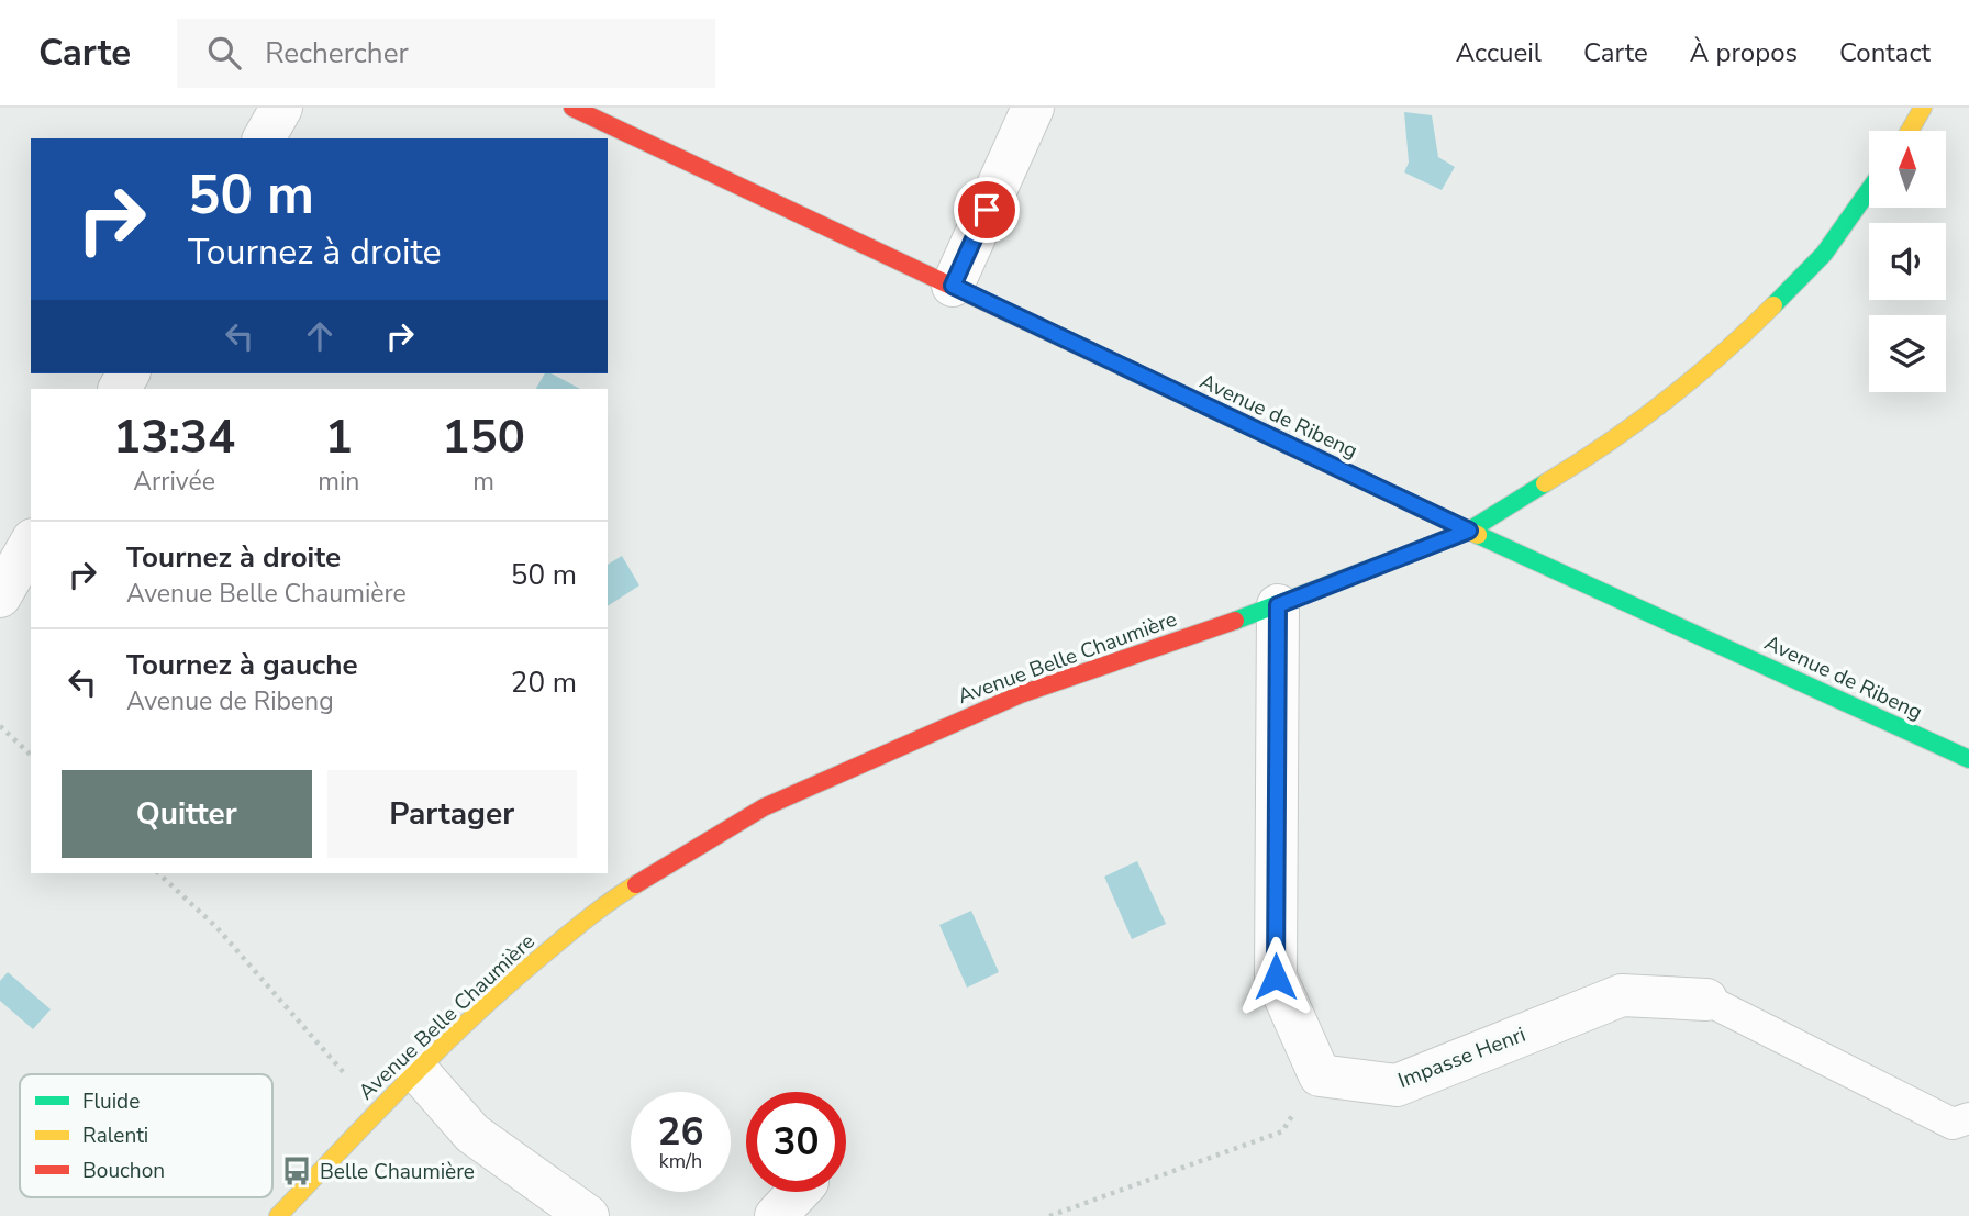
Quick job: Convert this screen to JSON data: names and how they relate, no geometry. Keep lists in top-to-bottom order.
{
  "streets": {
    "street": ["Avenue de Ribeng", "Avenue Belle Chaumière", "Impasse Henri"]
  },
  "crossings": [
    ["Avenue de Ribeng", "Avenue Belle Chaumière"]
  ],
  "places": {
    "bus stop": ["Belle Chaumière"]
  },
  "legend": ["Fluide", "Ralenti", "Bouchon"],
  "north": "top",
  "page": {
    "header": "Carte",
    "search": "Rechercher",
    "nav": [
      "Accueil",
      "Carte",
      "À propos",
      "Contact"
    ],
    "turn": ["50 m", "Tournez à droite"],
    "eta": [
      "13:34",
      "Arrivée",
      "1",
      "min",
      "150",
      "m"
    ],
    "list": [
      {
        "name": "Tournez à droite",
        "note": "Avenue Belle Chaumière",
        "value": "50 m"
      },
      {
        "name": "Tournez à gauche",
        "note": "Avenue de Ribeng",
        "value": "20 m"
      }
    ],
    "buttons": ["Quitter", "Partager"],
    "speed": "26 km/h",
    "limit": "30"
  }
}
